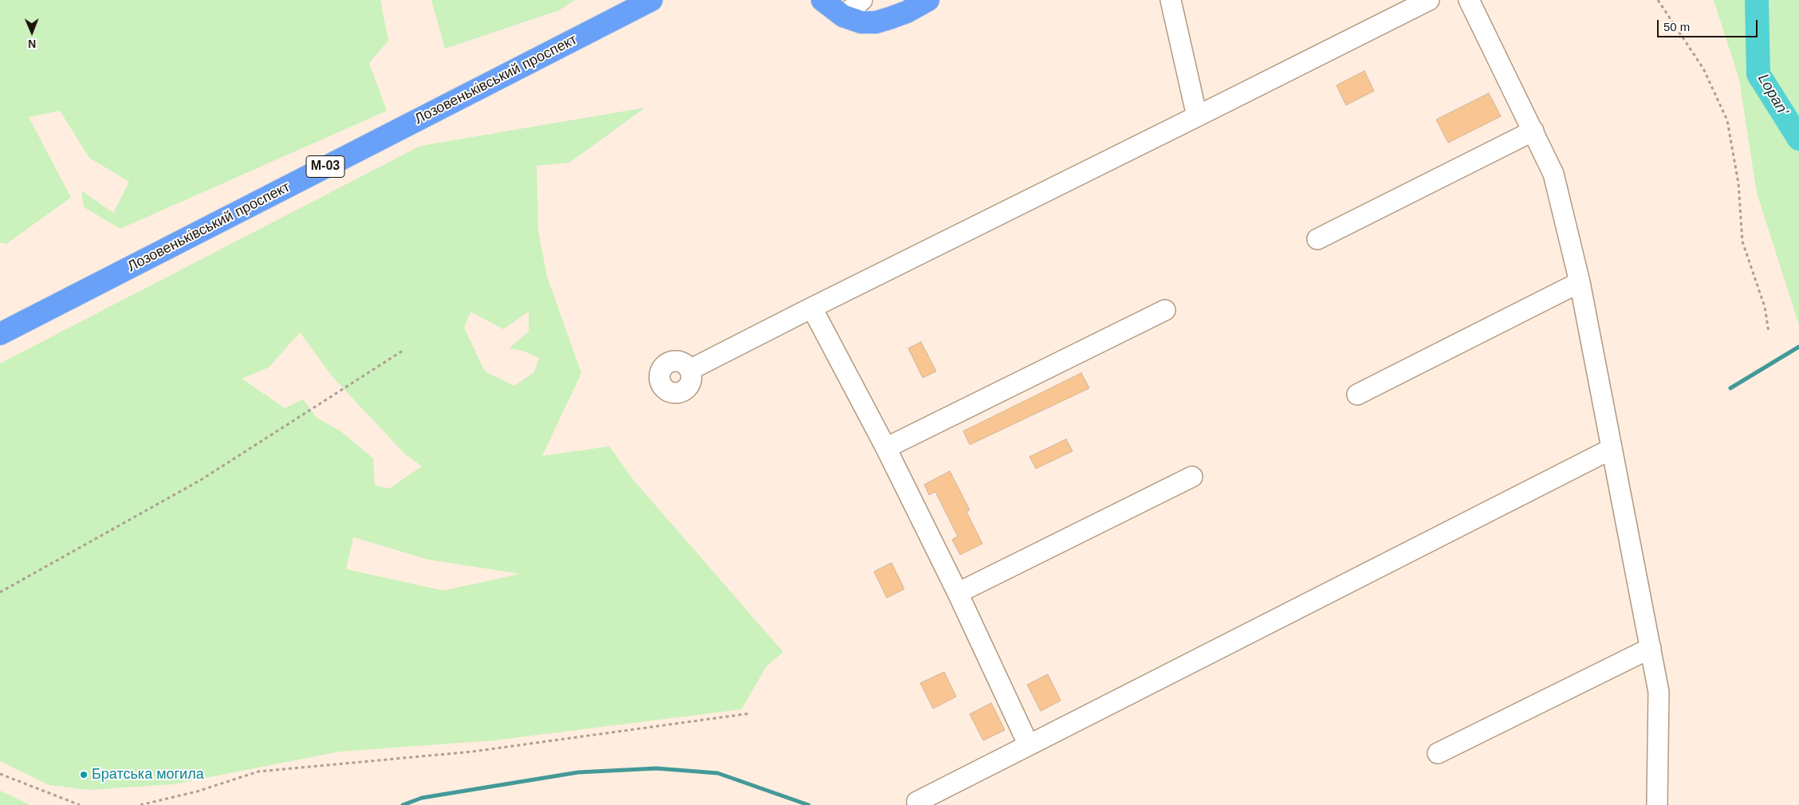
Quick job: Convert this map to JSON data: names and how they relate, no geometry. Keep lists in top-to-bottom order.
{
  "streets": {
    "highway": ["Лозовеньківський проспект", "М-03"]
  },
  "water": ["Lopan'"],
  "places": ["Братська могила"],
  "scale_bar": "50 m",
  "north": "bottom"
}
